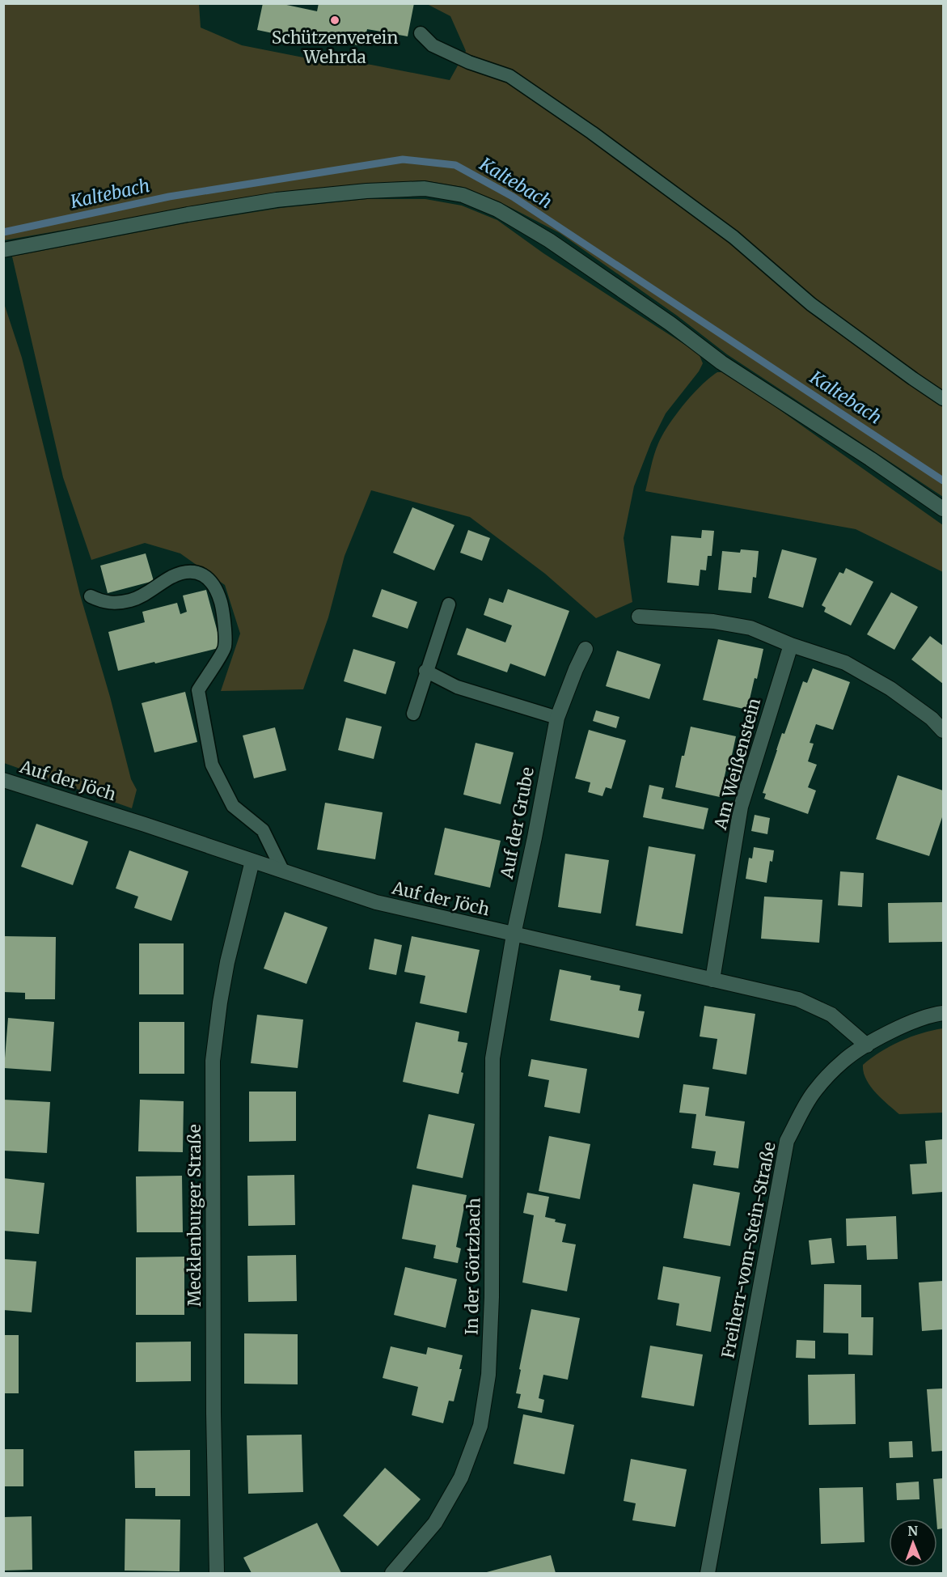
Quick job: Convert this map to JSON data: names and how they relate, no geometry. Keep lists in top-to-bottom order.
{
  "streets": {
    "street": [
      "Am Weißenstein",
      "Auf der Jöch",
      "Auf der Grube",
      "Mecklenburger Straße",
      "Freiherr-vom-Stein-Straße",
      "In der Görtzbach"
    ]
  },
  "crossings": [
    ["Am Weißenstein", "Auf der Jöch"],
    ["Auf der Jöch", "Auf der Grube"],
    ["Auf der Jöch", "Mecklenburger Straße"],
    ["Auf der Jöch", "Freiherr-vom-Stein-Straße"],
    ["Auf der Jöch", "In der Görtzbach"],
    ["Auf der Grube", "In der Görtzbach"]
  ],
  "water": ["Kaltebach"],
  "places": ["Schützenverein Wehrda"],
  "north": "top"
}
